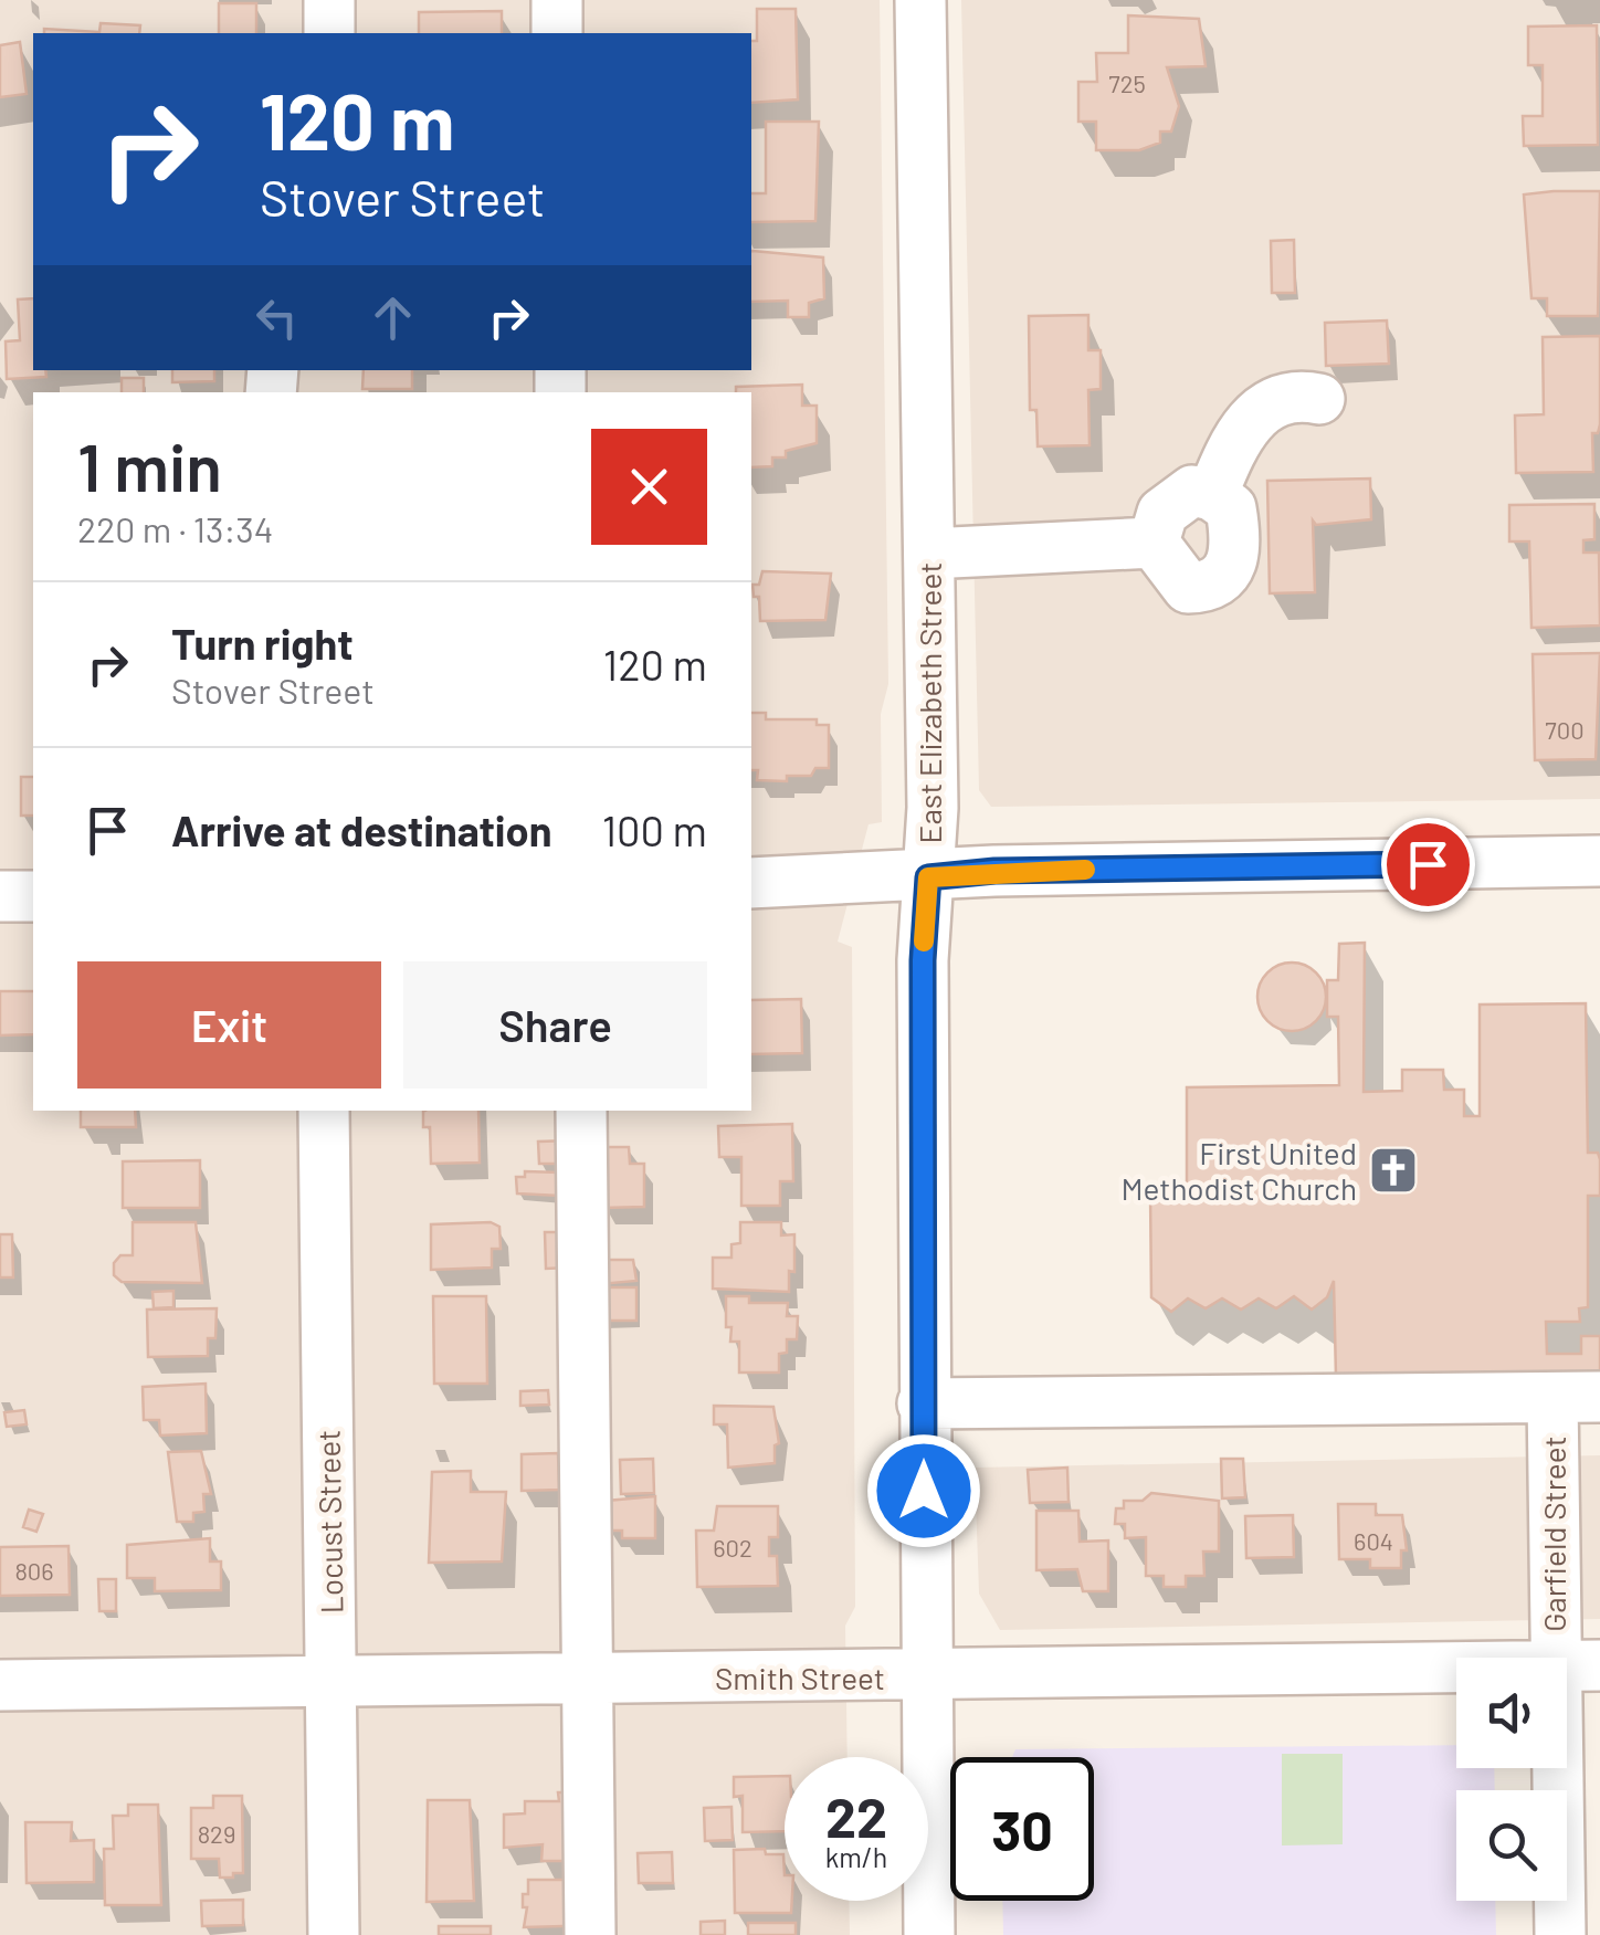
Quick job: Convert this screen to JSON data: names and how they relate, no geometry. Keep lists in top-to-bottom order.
{
  "streets": {
    "street": [
      "East Elizabeth Street",
      "Locust Street",
      "Garfield Street",
      "Smith Street"
    ]
  },
  "crossings": [
    ["East Elizabeth Street", "Smith Street"],
    ["Locust Street", "Smith Street"],
    ["Garfield Street", "Smith Street"]
  ],
  "places": {
    "church": ["First United Methodist Church"]
  },
  "house_numbers": [
    "725",
    "700",
    "604",
    "602",
    "806",
    "829"
  ],
  "page": {
    "turn": ["120 m", "Stover Street"],
    "heading": ["1 min", "220 m · 13:34"],
    "list": [
      {
        "name": "Turn right",
        "note": "Stover Street",
        "value": "120 m"
      },
      {
        "name": "Arrive at destination",
        "value": "100 m"
      }
    ],
    "buttons": ["Exit", "Share"],
    "speed": "22 km/h",
    "limit": "30"
  }
}
